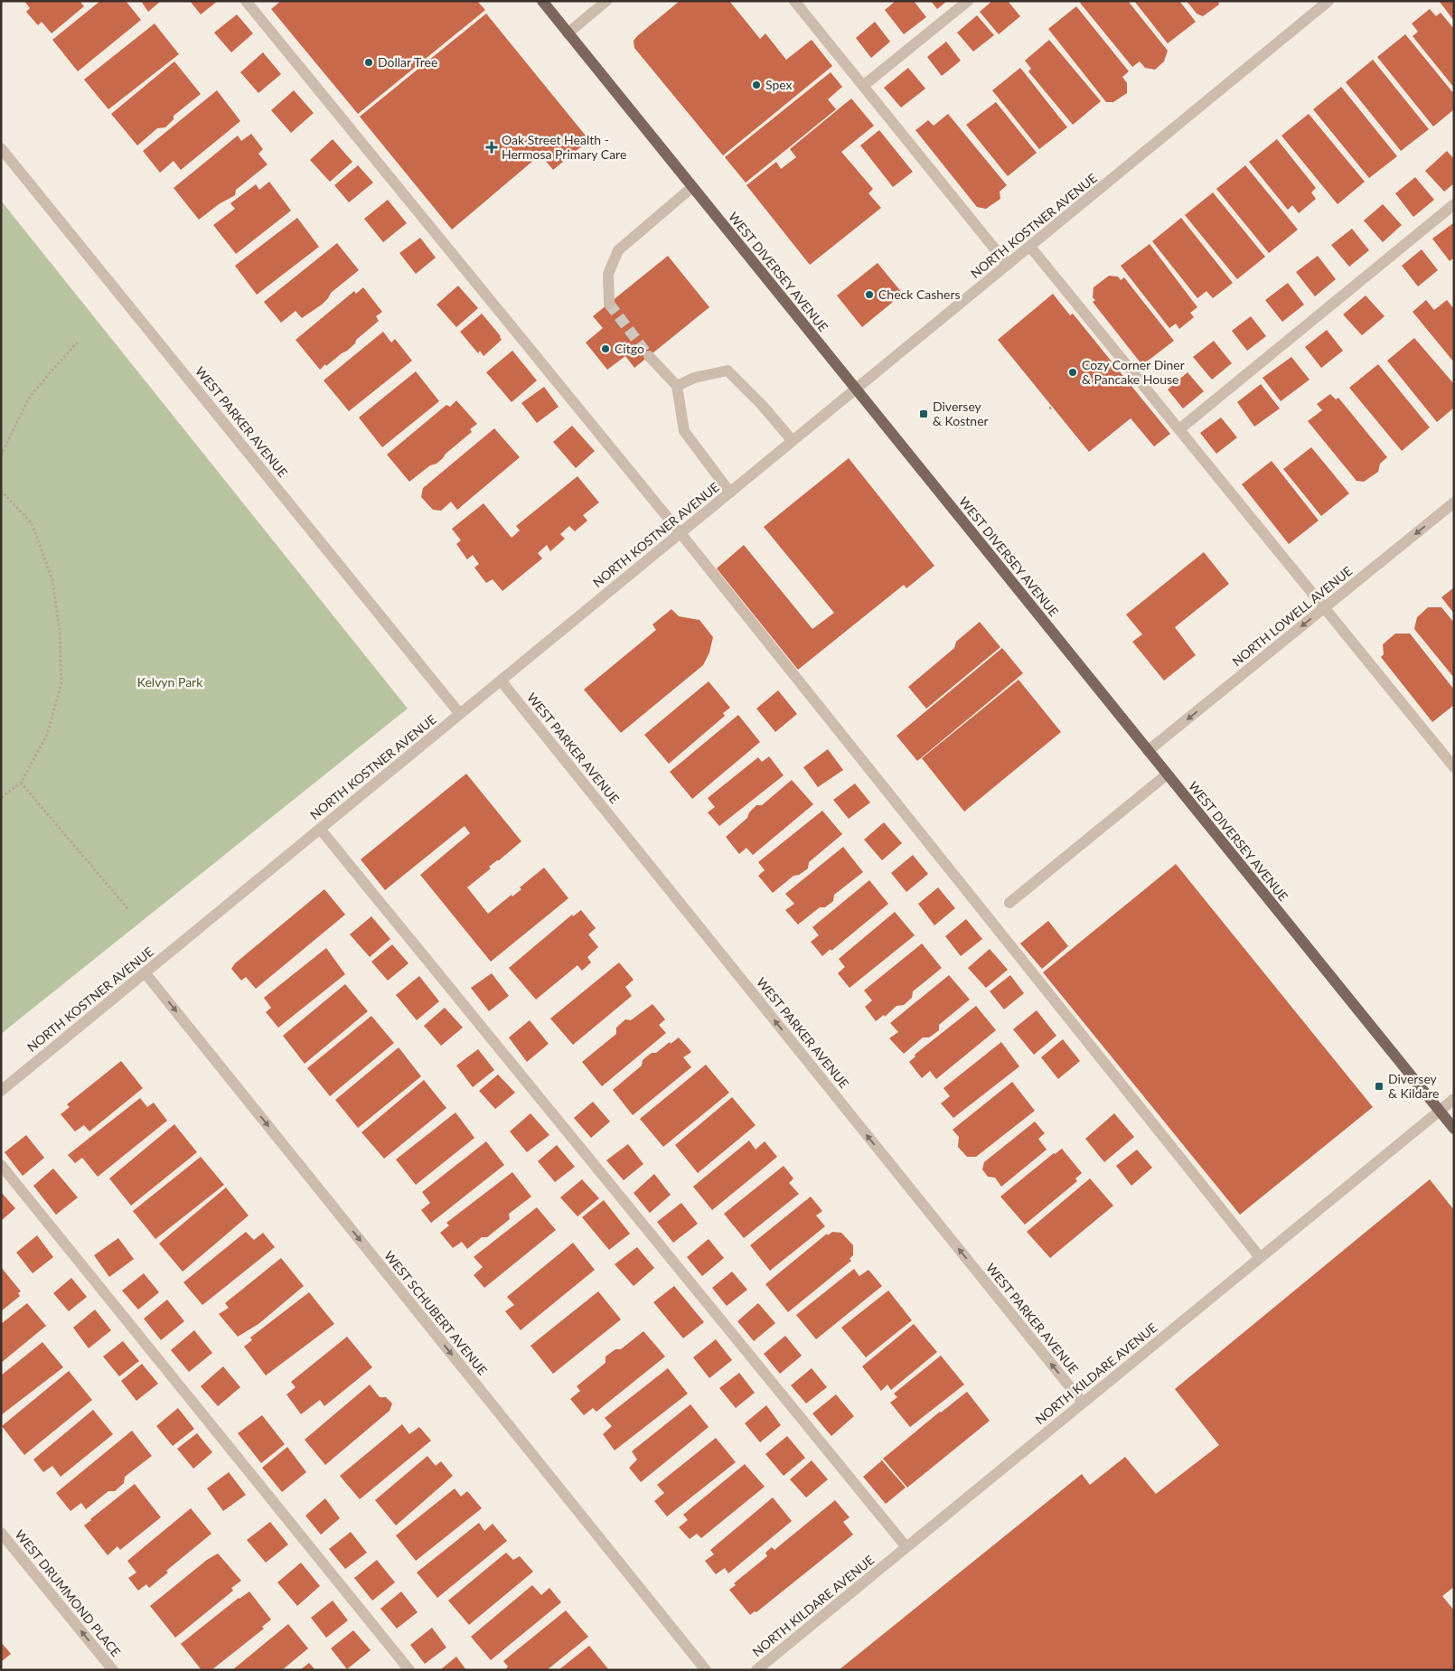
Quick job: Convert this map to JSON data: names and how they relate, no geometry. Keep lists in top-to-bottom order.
{
  "streets": {
    "main road": ["WEST DIVERSEY AVENUE"],
    "street": [
      "NORTH KOSTNER AVENUE",
      "WEST PARKER AVENUE",
      "NORTH LOWELL AVENUE",
      "WEST SCHUBERT AVENUE",
      "NORTH KILDARE AVENUE",
      "WEST DRUMMOND PLACE"
    ]
  },
  "crossings": [
    ["NORTH KOSTNER AVENUE", "WEST DIVERSEY AVENUE"],
    ["NORTH KOSTNER AVENUE", "WEST PARKER AVENUE"],
    ["NORTH KOSTNER AVENUE", "WEST SCHUBERT AVENUE"],
    ["WEST DIVERSEY AVENUE", "NORTH LOWELL AVENUE"],
    ["WEST DIVERSEY AVENUE", "NORTH KILDARE AVENUE"],
    ["WEST PARKER AVENUE", "NORTH KILDARE AVENUE"]
  ],
  "one_way": [
    "WEST PARKER AVENUE",
    "NORTH LOWELL AVENUE",
    "WEST SCHUBERT AVENUE",
    "WEST DRUMMOND PLACE"
  ],
  "parks": ["Kelvyn Park"],
  "places": {
    "other": [
      "Dollar Tree",
      "Spex",
      "Check Cashers",
      "Citgo",
      "Cozy Corner Diner & Pancake House"
    ],
    "health": ["Oak Street Health - Hermosa Primary Care"],
    "transit": ["Diversey & Kostner", "Diversey & Kildare"]
  }
}
